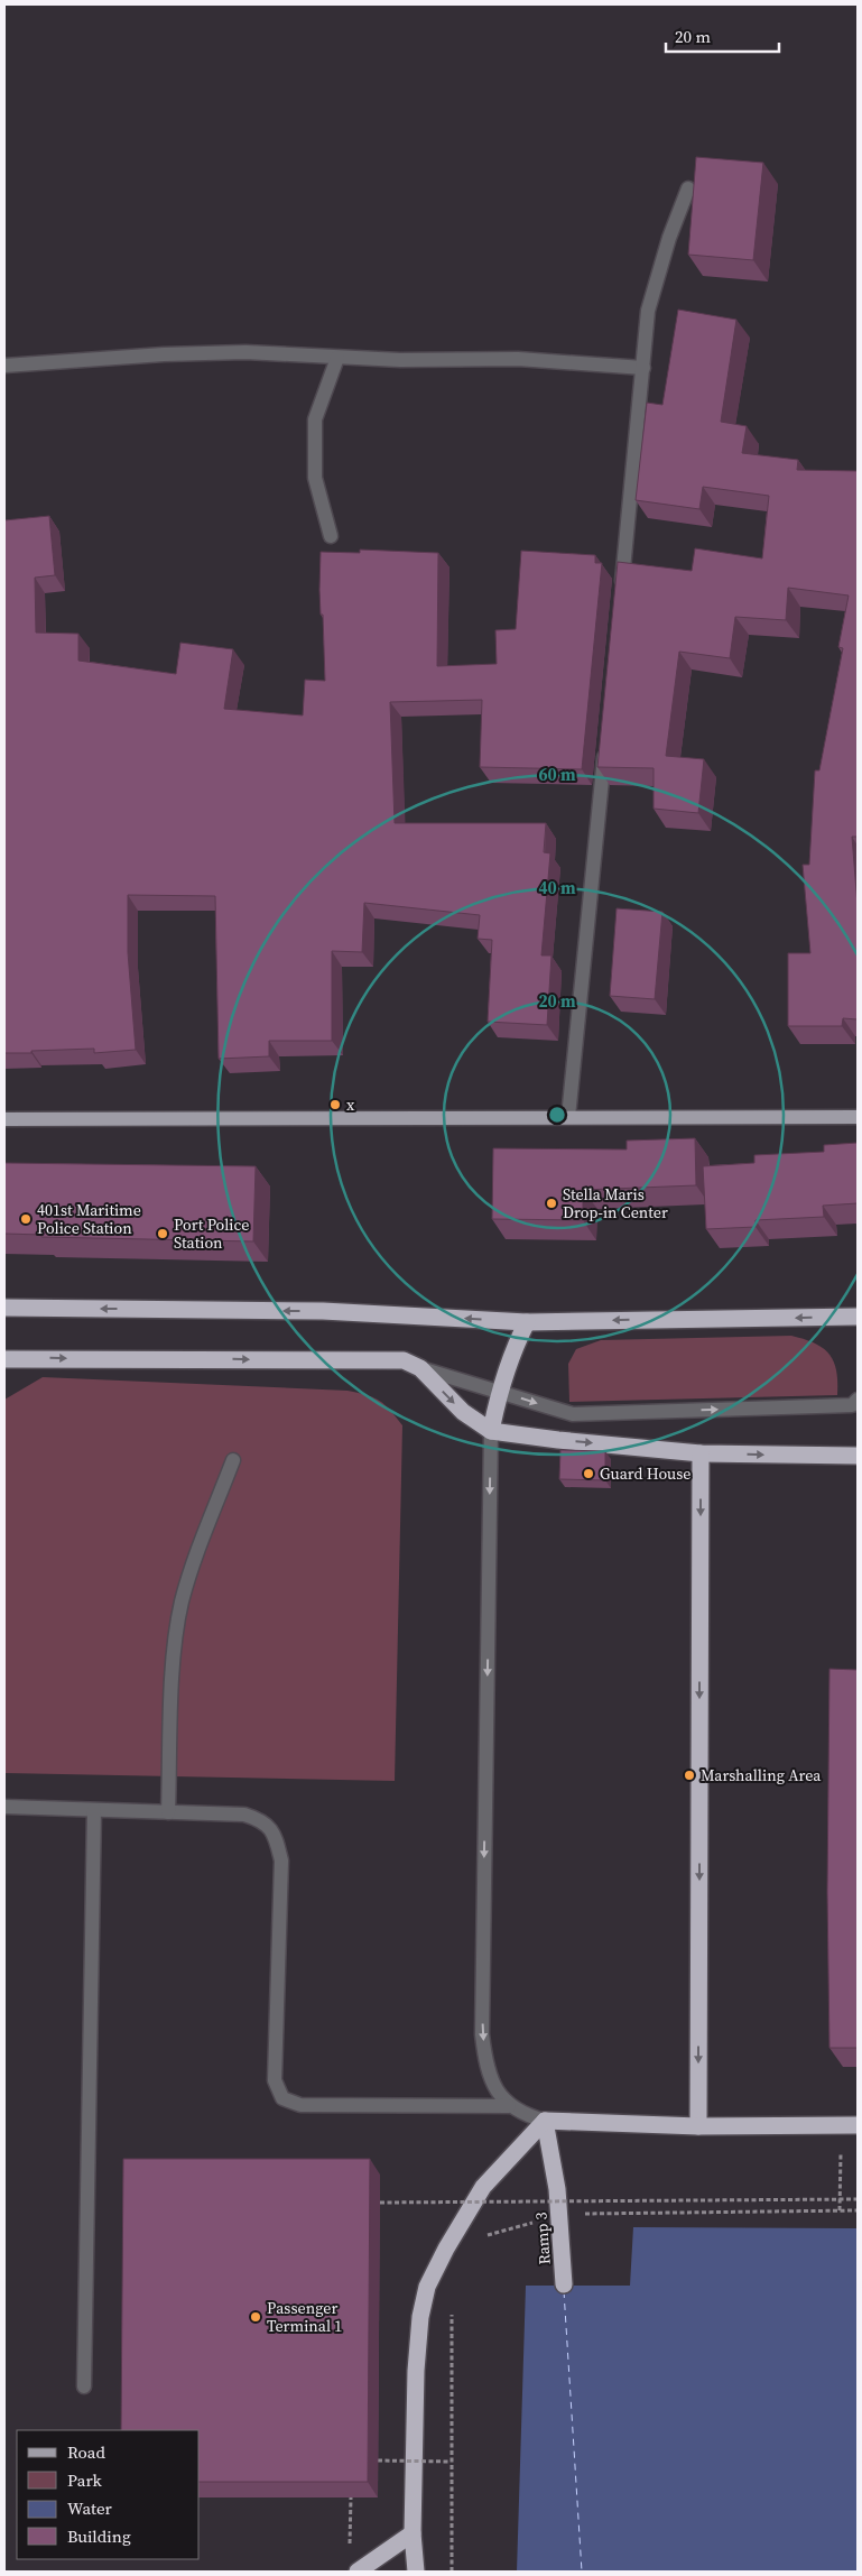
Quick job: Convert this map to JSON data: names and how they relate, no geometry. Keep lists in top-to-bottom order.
{
  "streets": {
    "highway": ["Ramp 3"]
  },
  "places": [
    "x",
    "Stella Maris Drop-in Center",
    "401st Maritime Police Station",
    "Port Police Station",
    "Guard House",
    "Marshalling Area",
    "Passenger Terminal 1"
  ],
  "legend": [
    "Road",
    "Park",
    "Water",
    "Building"
  ],
  "scale_bar": "20 m",
  "rings": ["60 m", "40 m", "20 m"]
}
